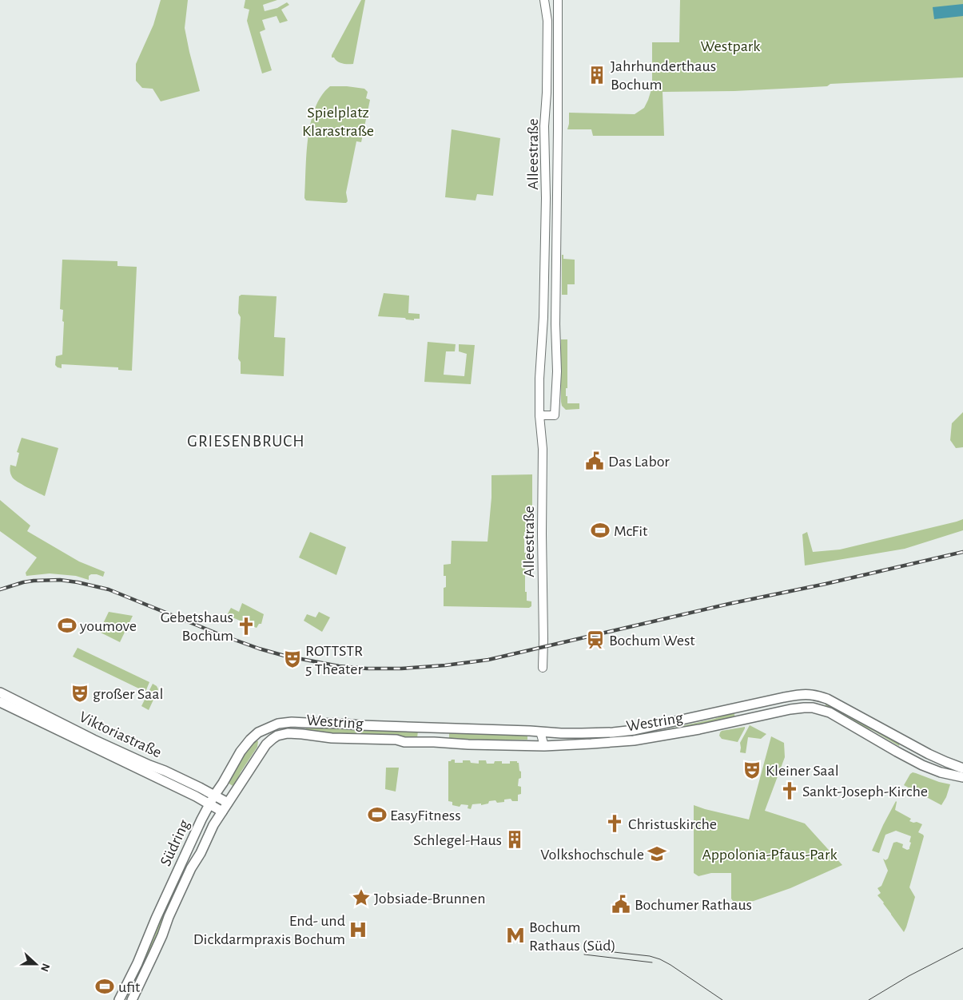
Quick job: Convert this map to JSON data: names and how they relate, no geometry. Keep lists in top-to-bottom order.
{
  "streets": {
    "main road": [
      "Alleestraße",
      "Westring",
      "Viktoriastraße",
      "Südring"
    ]
  },
  "crossings": [
    ["Westring", "Südring"],
    ["Viktoriastraße", "Südring"]
  ],
  "districts": ["GRIESENBRUCH"],
  "parks": ["Westpark", "Spielplatz Klarastraße", "Appolonia-Pfaus-Park"],
  "places": {
    "building": ["Jahrhunderthaus Bochum", "Schlegel-Haus"],
    "public building": ["Das Labor", "Bochumer Rathaus"],
    "sports": [
      "McFit",
      "youmove",
      "EasyFitness",
      "ufit"
    ],
    "church": ["Gebetshaus Bochum", "Sankt-Joseph-Kirche", "Christuskirche"],
    "station": ["Bochum West"],
    "theatre": ["ROTTSTR 5 Theater", "großer Saal", "Kleiner Saal"],
    "school or university": ["Volkshochschule"],
    "place": ["Jobsiade-Brunnen"],
    "hospital": ["End- und Dickdarmpraxis Bochum"],
    "metro station": ["Bochum Rathaus (Süd)"]
  },
  "north": "right"
}
